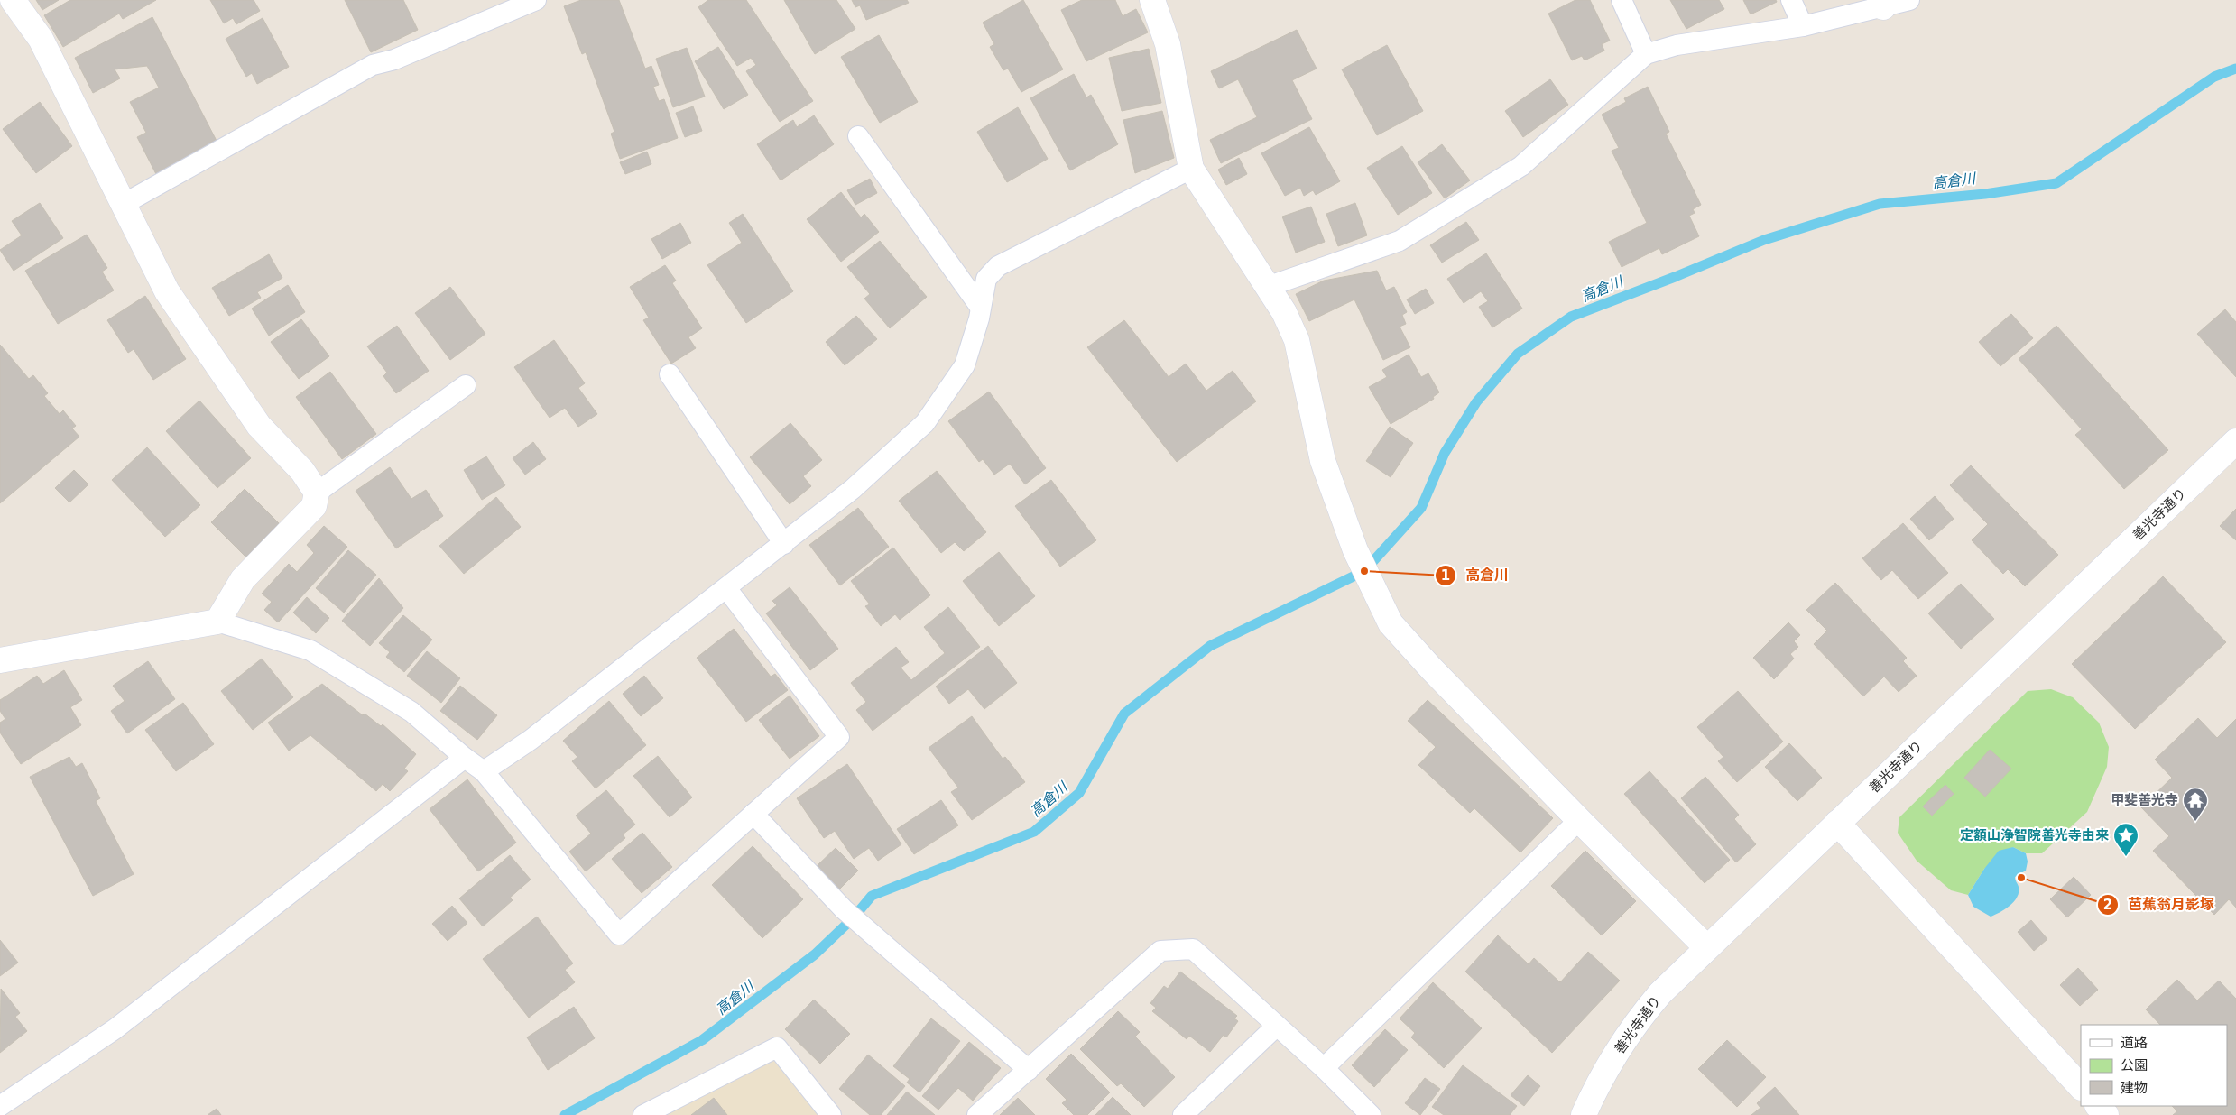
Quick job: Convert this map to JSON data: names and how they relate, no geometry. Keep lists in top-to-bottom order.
{
  "streets": {
    "street": ["善光寺通り"]
  },
  "water": ["高倉川"],
  "places": {
    "other": ["高倉川", "芭蕉翁月影塚"],
    "temple": ["甲斐善光寺"],
    "place": ["定額山浄智院善光寺由来"]
  },
  "legend": ["道路", "公園", "建物"]
}
